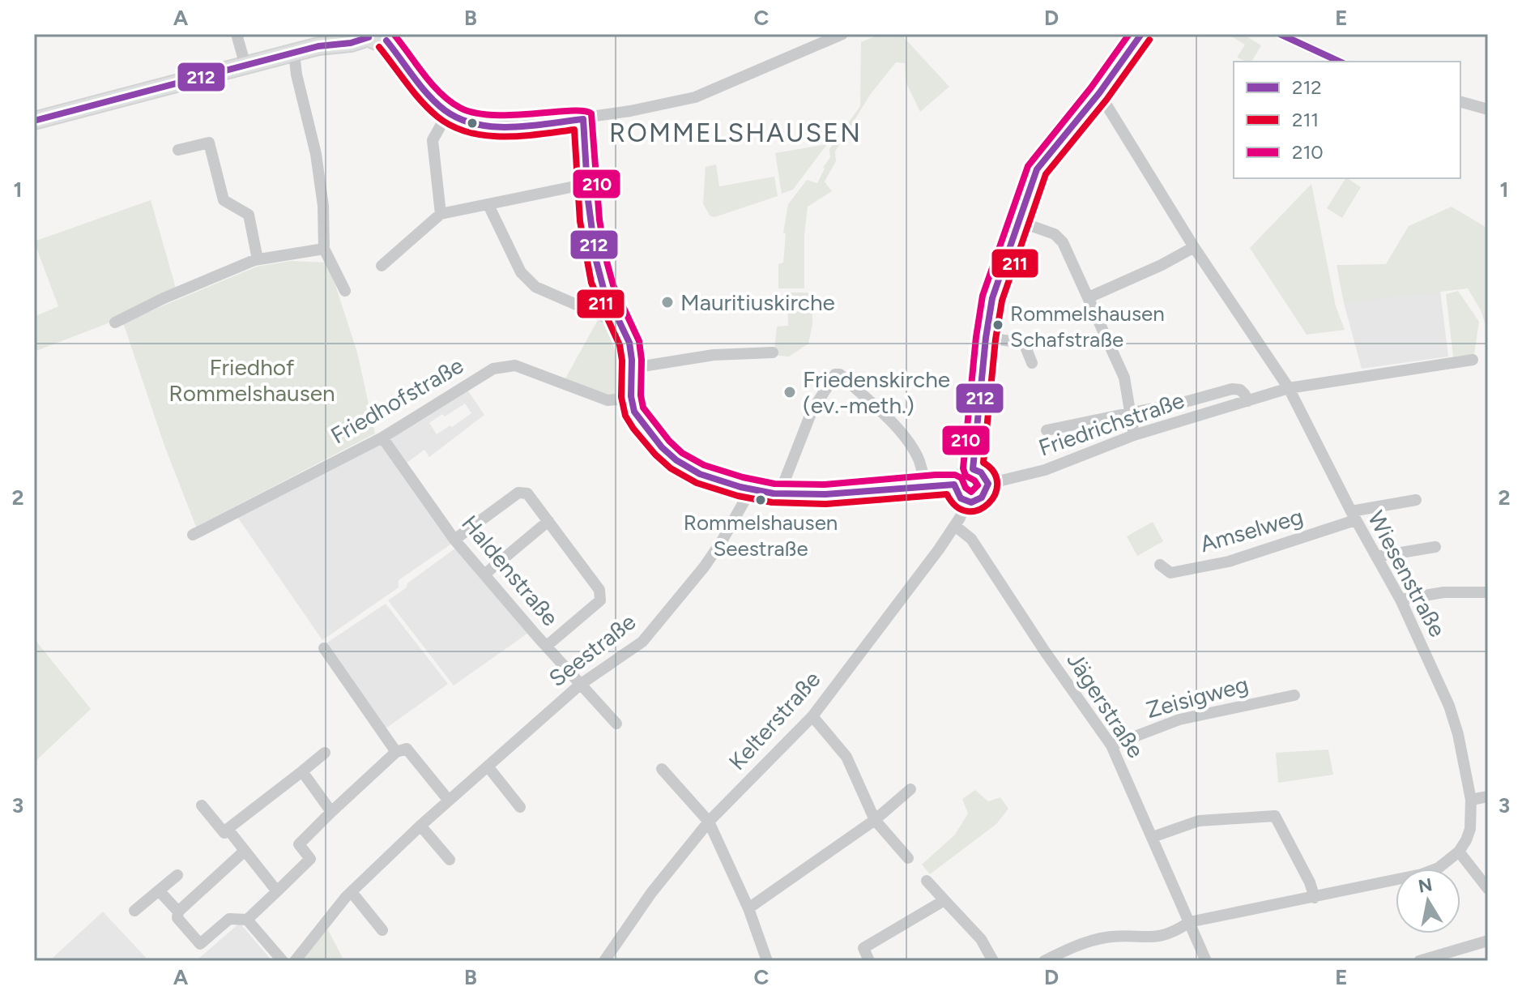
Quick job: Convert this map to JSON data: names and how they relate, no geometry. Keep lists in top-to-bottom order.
{
  "streets": {
    "street": [
      "Friedhofstraße",
      "Friedrichstraße",
      "Amselweg",
      "Haldenstraße",
      "Wiesenstraße",
      "Seestraße",
      "Zeisigweg",
      "Jägerstraße",
      "Kelterstraße"
    ]
  },
  "crossings": [
    ["Friedhofstraße", "Haldenstraße"],
    ["Friedrichstraße", "Wiesenstraße"],
    ["Friedrichstraße", "Kelterstraße"],
    ["Amselweg", "Wiesenstraße"],
    ["Haldenstraße", "Seestraße"],
    ["Zeisigweg", "Jägerstraße"],
    ["Jägerstraße", "Kelterstraße"]
  ],
  "districts": ["ROMMELSHAUSEN"],
  "parks": ["Friedhof Rommelshausen"],
  "places": [
    "Mauritiuskirche",
    "Rommelshausen Schafstraße",
    "Friedenskirche (ev.-meth.)",
    "Rommelshausen Seestraße"
  ],
  "lines": ["transit line 212", "transit line 210", "transit line 211"],
  "legend": ["212", "211", "210"],
  "north": "top",
  "grid": {
    "columns": [
      "A",
      "B",
      "C",
      "D",
      "E"
    ],
    "rows": ["1", "2", "3"]
  }
}
